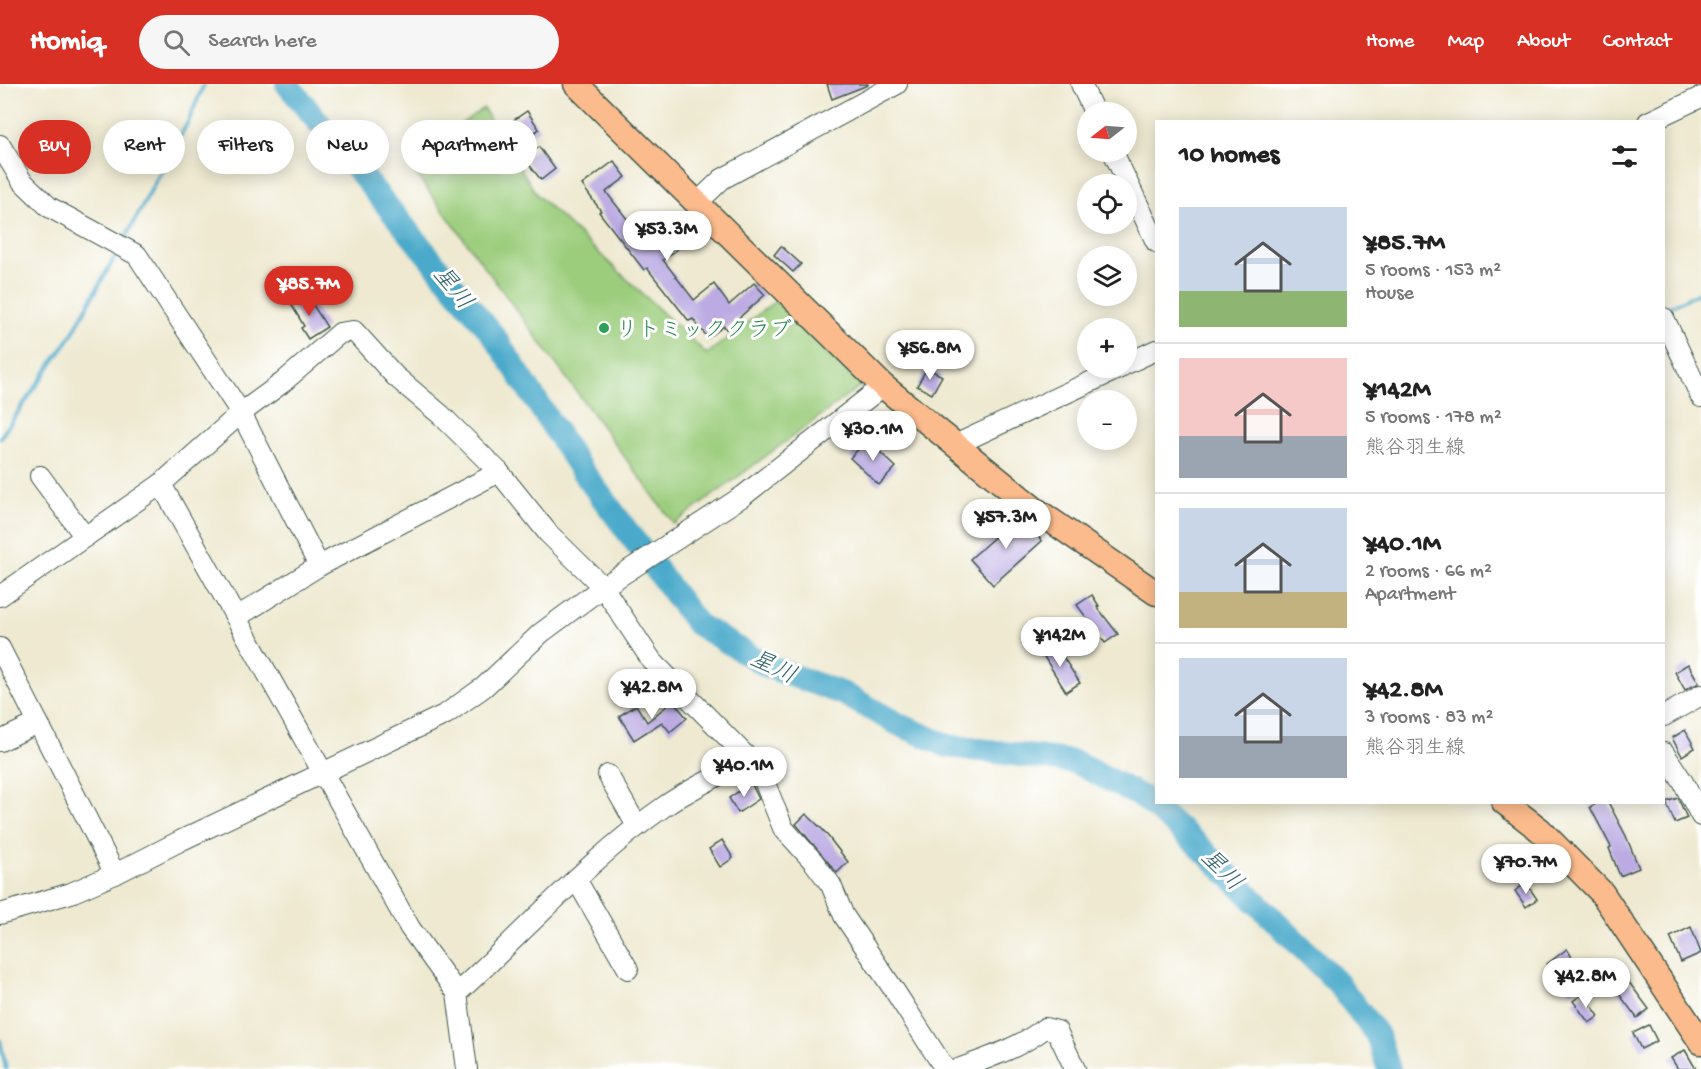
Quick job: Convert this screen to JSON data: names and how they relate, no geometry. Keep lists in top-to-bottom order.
{
  "water": ["星川"],
  "places": ["リトミッククラブ"],
  "north": "left",
  "page": {
    "header": "Homiq",
    "search": "Search here",
    "nav": [
      "Home",
      "Map",
      "About",
      "Contact"
    ],
    "map_buttons": ["+", "−"],
    "chip": [
      "Buy",
      "Rent",
      "Filters",
      "New",
      "Apartment"
    ],
    "heading": "10 homes",
    "list": [
      {
        "name": "¥85.7M",
        "note": "5 rooms · 153 m² · House"
      },
      {
        "name": "¥142M",
        "note": "5 rooms · 178 m² · 熊谷羽生線"
      },
      {
        "name": "¥40.1M",
        "note": "2 rooms · 66 m² · Apartment"
      },
      {
        "name": "¥42.8M",
        "note": "3 rooms · 83 m² · 熊谷羽生線"
      }
    ],
    "price": [
      "¥53.3M",
      "¥85.7M",
      "¥56.8M",
      "¥30.1M",
      "¥57.3M",
      "¥142M",
      "¥42.8M",
      "¥40.1M",
      "¥70.7M",
      "¥42.8M"
    ]
  }
}
